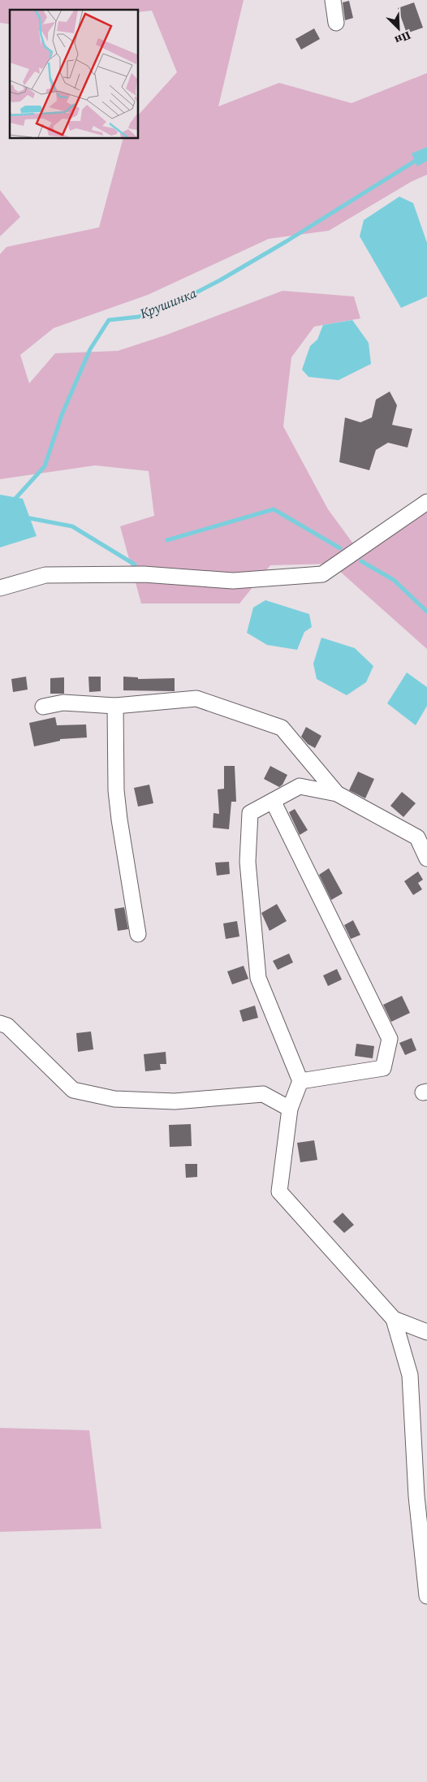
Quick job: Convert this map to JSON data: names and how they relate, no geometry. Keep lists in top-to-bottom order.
{
  "water": ["Крушинка"],
  "north": "bottom right"
}
